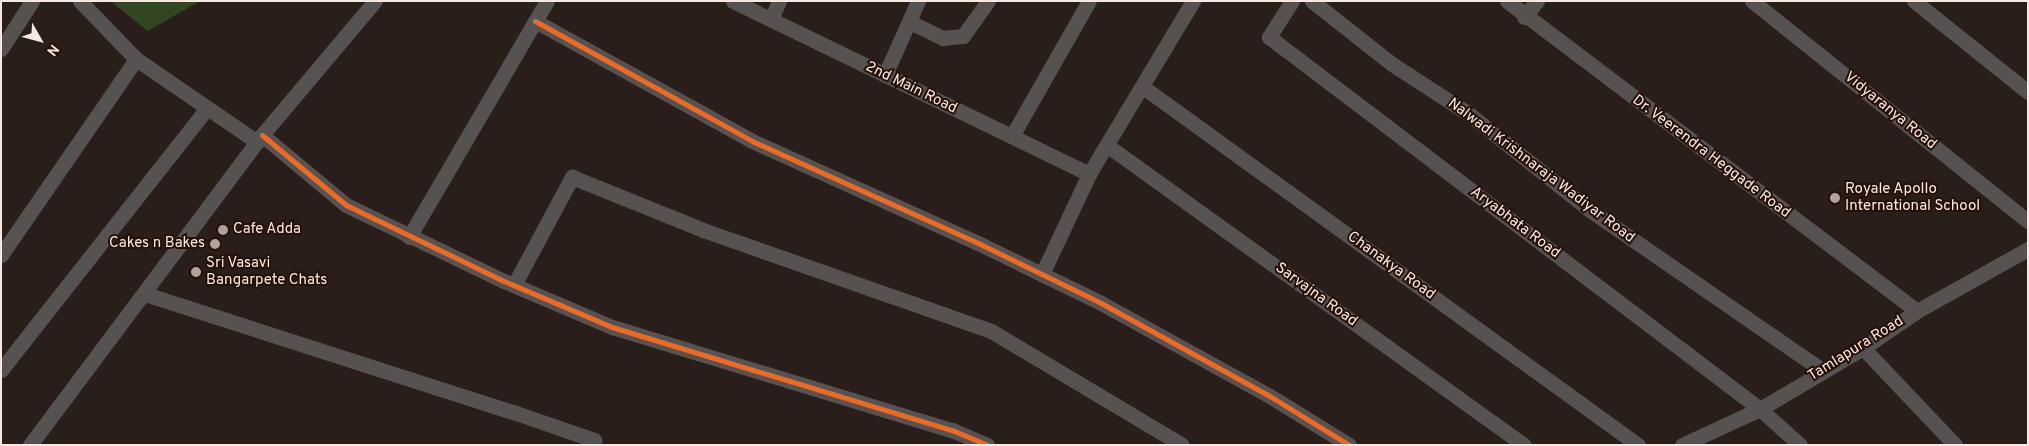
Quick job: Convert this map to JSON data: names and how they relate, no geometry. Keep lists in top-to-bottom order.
{
  "streets": {
    "street": [
      "2nd Main Road",
      "Vidyaranya Road",
      "Dr. Veerendra Heggade Road",
      "Nalwadi Krishnaraja Wadiyar Road",
      "Aryabhata Road",
      "Chanakya Road",
      "Sarvajna Road",
      "Tamlapura Road"
    ]
  },
  "crossings": [
    ["Dr. Veerendra Heggade Road", "Tamlapura Road"],
    ["Nalwadi Krishnaraja Wadiyar Road", "Tamlapura Road"],
    ["Aryabhata Road", "Tamlapura Road"]
  ],
  "places": [
    "Royale Apollo International School",
    "Cafe Adda",
    "Cakes n Bakes",
    "Sri Vasavi Bangarpete Chats"
  ],
  "north": "bottom right"
}
